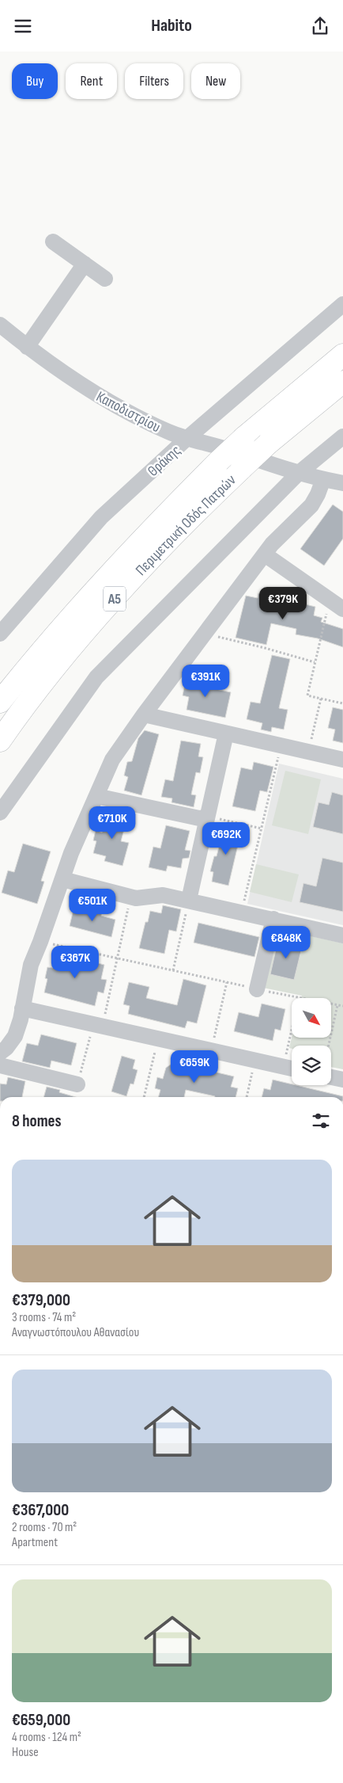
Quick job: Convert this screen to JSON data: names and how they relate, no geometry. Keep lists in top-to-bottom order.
{
  "streets": {
    "highway": ["Περιμετρική Οδός Πατρών", "Α5"],
    "street": ["Καποδιστρίου", "Θράκης"]
  },
  "crossings": [
    ["Καποδιστρίου", "Θράκης"]
  ],
  "north": "bottom right",
  "page": {
    "header": "Habito",
    "chip": [
      "Buy",
      "Rent",
      "Filters",
      "New"
    ],
    "price": [
      "€379K",
      "€391K",
      "€710K",
      "€692K",
      "€501K",
      "€848K",
      "€367K",
      "€659K"
    ],
    "heading": "8 homes",
    "list": [
      {
        "name": "€379,000",
        "note": "3 rooms · 74 m² · Αναγνωστόπουλου Αθανασίου"
      },
      {
        "name": "€367,000",
        "note": "2 rooms · 70 m² · Apartment"
      },
      {
        "name": "€659,000",
        "note": "4 rooms · 124 m² · House"
      }
    ]
  }
}
